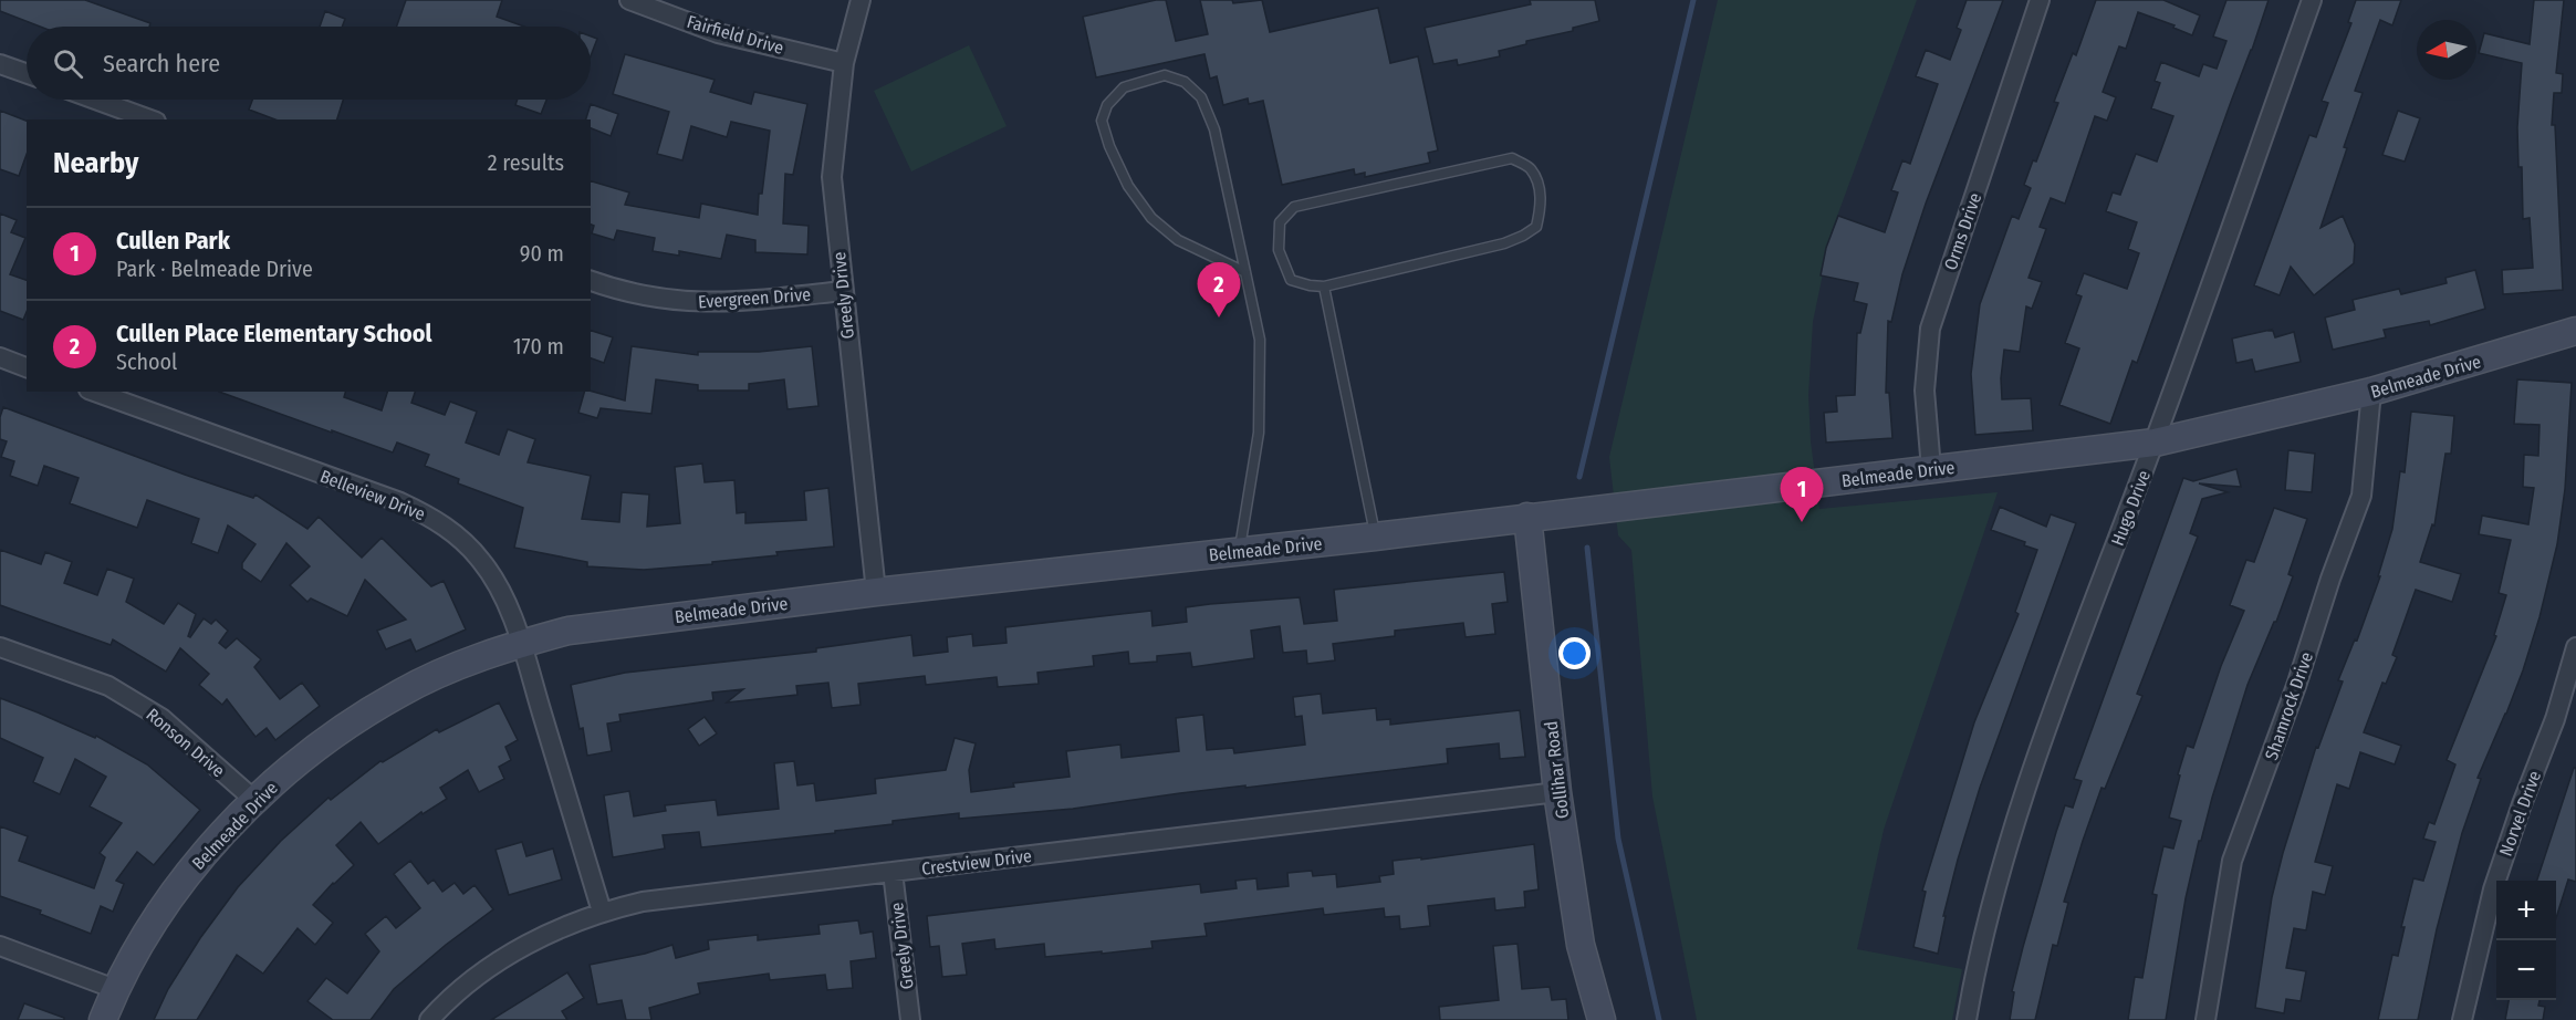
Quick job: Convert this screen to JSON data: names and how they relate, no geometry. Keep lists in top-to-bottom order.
{
  "streets": {
    "street": [
      "Fairfield Drive",
      "Orms Drive",
      "Greely Drive",
      "Evergreen Drive",
      "Belmeade Drive",
      "Belleview Drive",
      "Hugo Drive",
      "Shamrock Drive",
      "Ronson Drive",
      "Gollihar Road",
      "Norvel Drive",
      "Crestview Drive"
    ]
  },
  "crossings": [
    ["Fairfield Drive", "Greely Drive"],
    ["Orms Drive", "Belmeade Drive"],
    ["Greely Drive", "Evergreen Drive"],
    ["Greely Drive", "Belmeade Drive"],
    ["Greely Drive", "Crestview Drive"],
    ["Belmeade Drive", "Belleview Drive"],
    ["Belmeade Drive", "Hugo Drive"],
    ["Belmeade Drive", "Shamrock Drive"],
    ["Belmeade Drive", "Ronson Drive"],
    ["Belmeade Drive", "Gollihar Road"],
    ["Belleview Drive", "Crestview Drive"],
    ["Gollihar Road", "Crestview Drive"]
  ],
  "north": "left",
  "page": {
    "search": "Search here",
    "heading": ["Nearby", "2 results"],
    "list": [
      {
        "mark": "1",
        "name": "Cullen Park",
        "note": "Park · Belmeade Drive",
        "value": "90 m"
      },
      {
        "mark": "2",
        "name": "Cullen Place Elementary School",
        "note": "School",
        "value": "170 m"
      }
    ],
    "pins": ["2", "1"],
    "map_buttons": ["+", "−"]
  }
}
